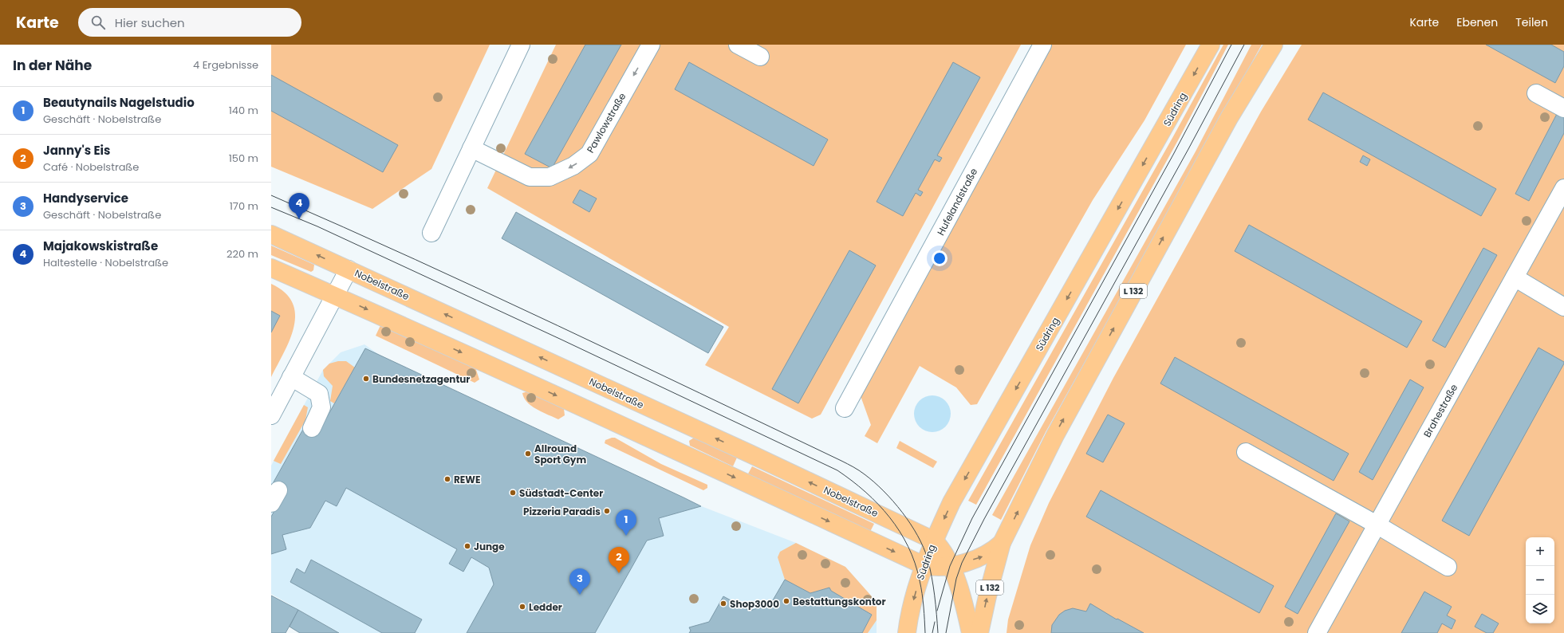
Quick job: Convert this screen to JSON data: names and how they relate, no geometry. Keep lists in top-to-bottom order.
{
  "streets": {
    "main road": ["Südring", "Nobelstraße", "L 132"],
    "street": ["Pawlowstraße", "Hufelandstraße", "Brahestraße"]
  },
  "crossings": [
    ["Südring", "Nobelstraße"],
    ["Südring", "L 132"],
    ["Nobelstraße", "L 132"]
  ],
  "one_way": ["Pawlowstraße"],
  "places": [
    "Bundesnetzagentur",
    "Allround Sport Gym",
    "REWE",
    "Südstadt-Center",
    "Pizzeria Paradis",
    "Junge",
    "Bestattungskontor",
    "Shop3000",
    "Ledder"
  ],
  "page": {
    "header": "Karte",
    "search": "Hier suchen",
    "nav": ["Karte", "Ebenen", "Teilen"],
    "heading": ["In der Nähe", "4 Ergebnisse"],
    "list": [
      {
        "mark": "1",
        "name": "Beautynails Nagelstudio",
        "note": "Geschäft · Nobelstraße",
        "value": "140 m"
      },
      {
        "mark": "2",
        "name": "Janny's Eis",
        "note": "Café · Nobelstraße",
        "value": "150 m"
      },
      {
        "mark": "3",
        "name": "Handyservice",
        "note": "Geschäft · Nobelstraße",
        "value": "170 m"
      },
      {
        "mark": "4",
        "name": "Majakowskistraße",
        "note": "Haltestelle · Nobelstraße",
        "value": "220 m"
      }
    ],
    "pins": [
      "4",
      "1",
      "2",
      "3"
    ],
    "map_buttons": ["+", "−"]
  }
}
